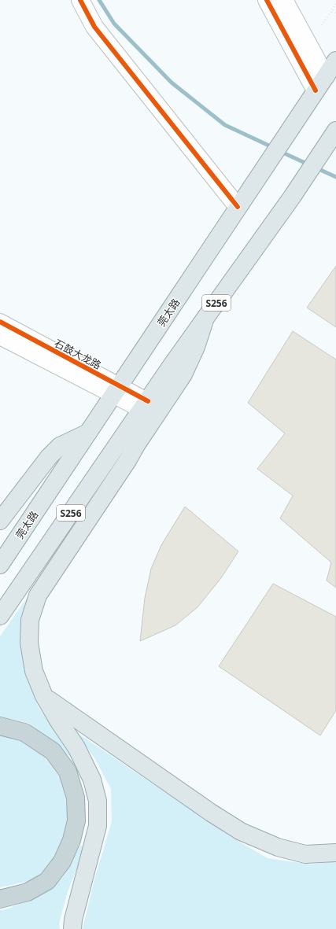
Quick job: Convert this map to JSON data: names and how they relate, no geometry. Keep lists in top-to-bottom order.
{
  "streets": {
    "main road": ["S256", "莞太路"],
    "street": ["石鼓大龙路"]
  },
  "crossings": [
    ["S256", "石鼓大龙路"],
    ["莞太路", "石鼓大龙路"]
  ]
}
